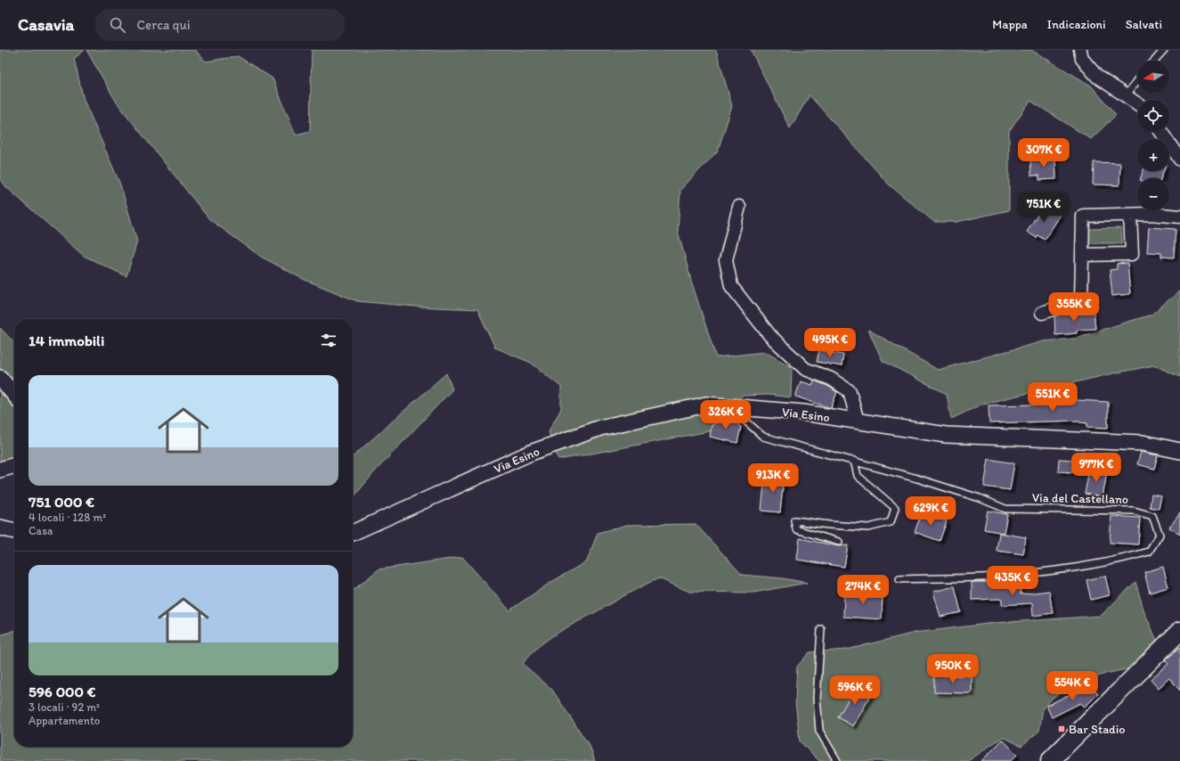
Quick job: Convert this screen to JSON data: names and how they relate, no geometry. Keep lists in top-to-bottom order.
{
  "streets": {
    "street": ["Via Esino"],
    "lane": ["Via del Castellano"]
  },
  "crossings": [
    ["Via Esino", "Via del Castellano"]
  ],
  "places": {
    "transit": ["Bar Stadio"]
  },
  "north": "left",
  "page": {
    "header": "Casavia",
    "search": "Cerca qui",
    "nav": ["Mappa", "Indicazioni", "Salvati"],
    "map_buttons": ["+", "−"],
    "price": [
      "307K €",
      "751K €",
      "355K €",
      "495K €",
      "551K €",
      "326K €",
      "977K €",
      "913K €",
      "629K €",
      "435K €",
      "274K €",
      "950K €",
      "554K €",
      "596K €"
    ],
    "heading": "14 immobili",
    "list": [
      {
        "name": "751 000 €",
        "note": "4 locali · 128 m² · Casa"
      },
      {
        "name": "596 000 €",
        "note": "3 locali · 92 m² · Appartamento"
      }
    ]
  }
}
